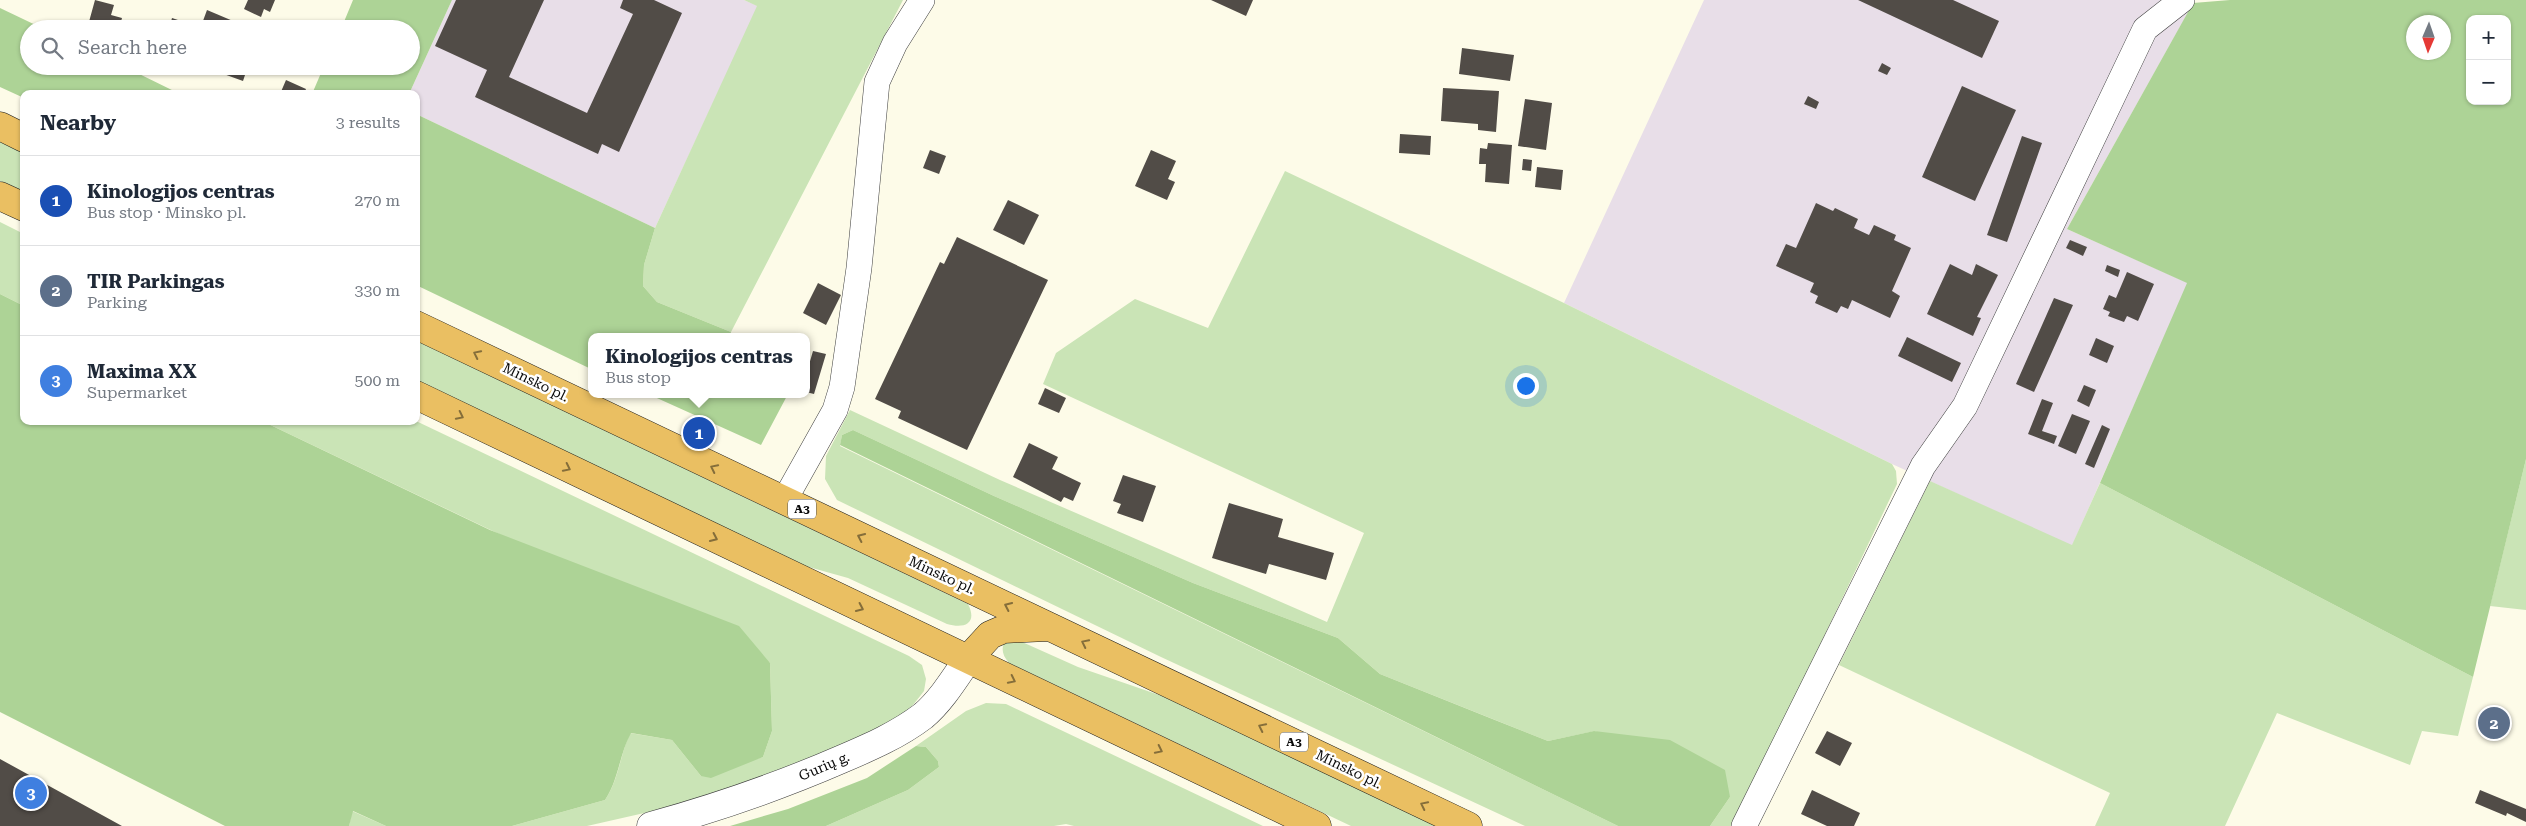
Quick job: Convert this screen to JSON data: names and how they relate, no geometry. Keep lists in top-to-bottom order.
{
  "streets": {
    "highway": ["Minsko pl.", "A3"],
    "street": ["Gurių g."]
  },
  "north": "bottom",
  "page": {
    "map_buttons": ["+", "−"],
    "search": "Search here",
    "heading": ["Nearby", "3 results"],
    "list": [
      {
        "mark": "1",
        "name": "Kinologijos centras",
        "note": "Bus stop · Minsko pl.",
        "value": "270 m"
      },
      {
        "mark": "2",
        "name": "TIR Parkingas",
        "note": "Parking",
        "value": "330 m"
      },
      {
        "mark": "3",
        "name": "Maxima XX",
        "note": "Supermarket",
        "value": "500 m"
      }
    ],
    "popup": ["Kinologijos centras", "Bus stop"],
    "pins": ["1", "2", "3"]
  }
}
